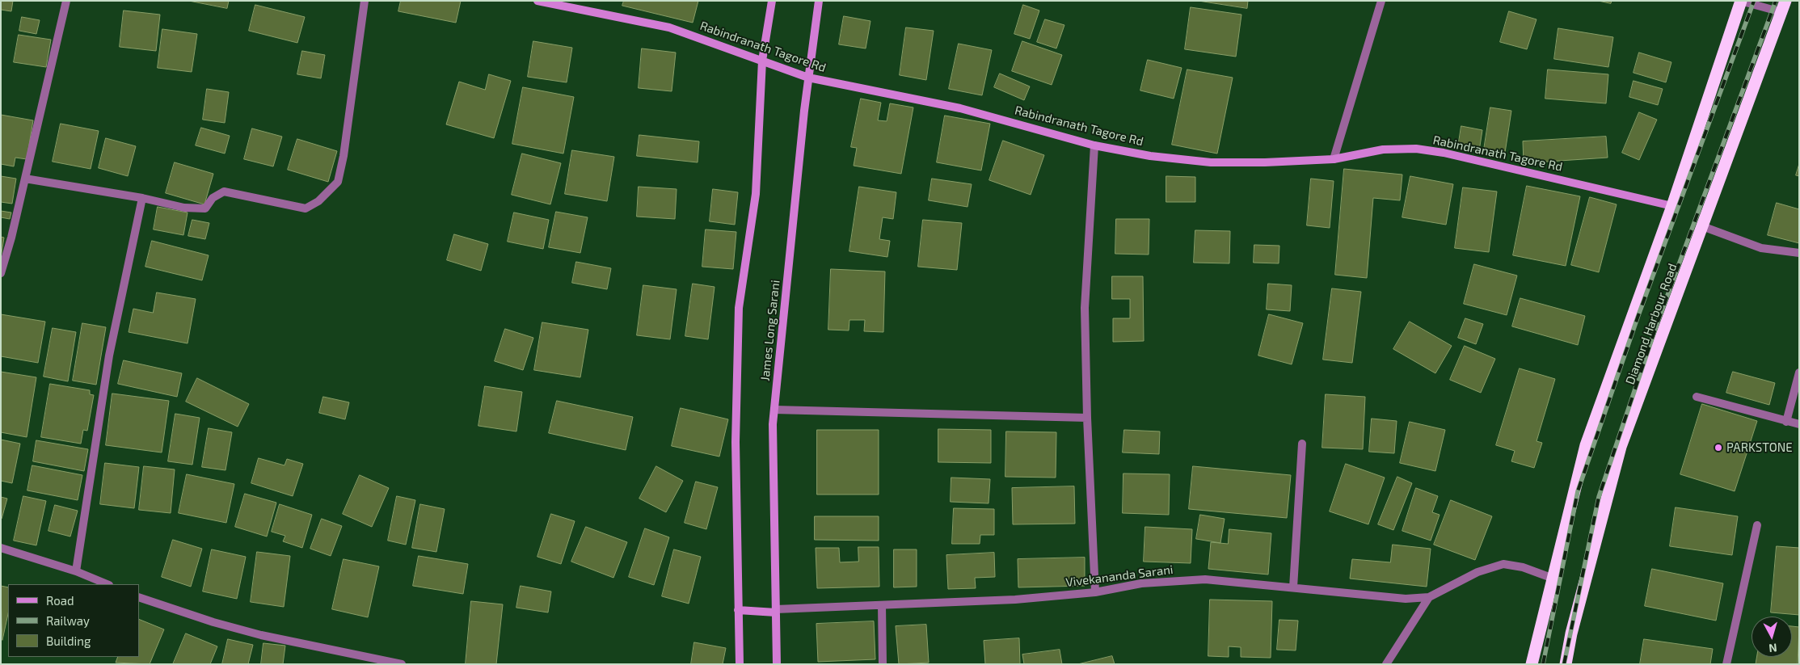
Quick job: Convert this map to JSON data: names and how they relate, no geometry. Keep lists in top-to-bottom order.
{
  "streets": {
    "highway": ["Diamond Harbour Road"],
    "main road": ["Rabindranath Tagore Rd", "James Long Sarani"],
    "street": ["Vivekananda Sarani"]
  },
  "crossings": [
    ["Rabindranath Tagore Rd", "Diamond Harbour Road"],
    ["Rabindranath Tagore Rd", "James Long Sarani"],
    ["Diamond Harbour Road", "Vivekananda Sarani"],
    ["James Long Sarani", "Vivekananda Sarani"]
  ],
  "places": ["PARKSTONE"],
  "legend": ["Road", "Railway", "Building"],
  "north": "bottom"
}
